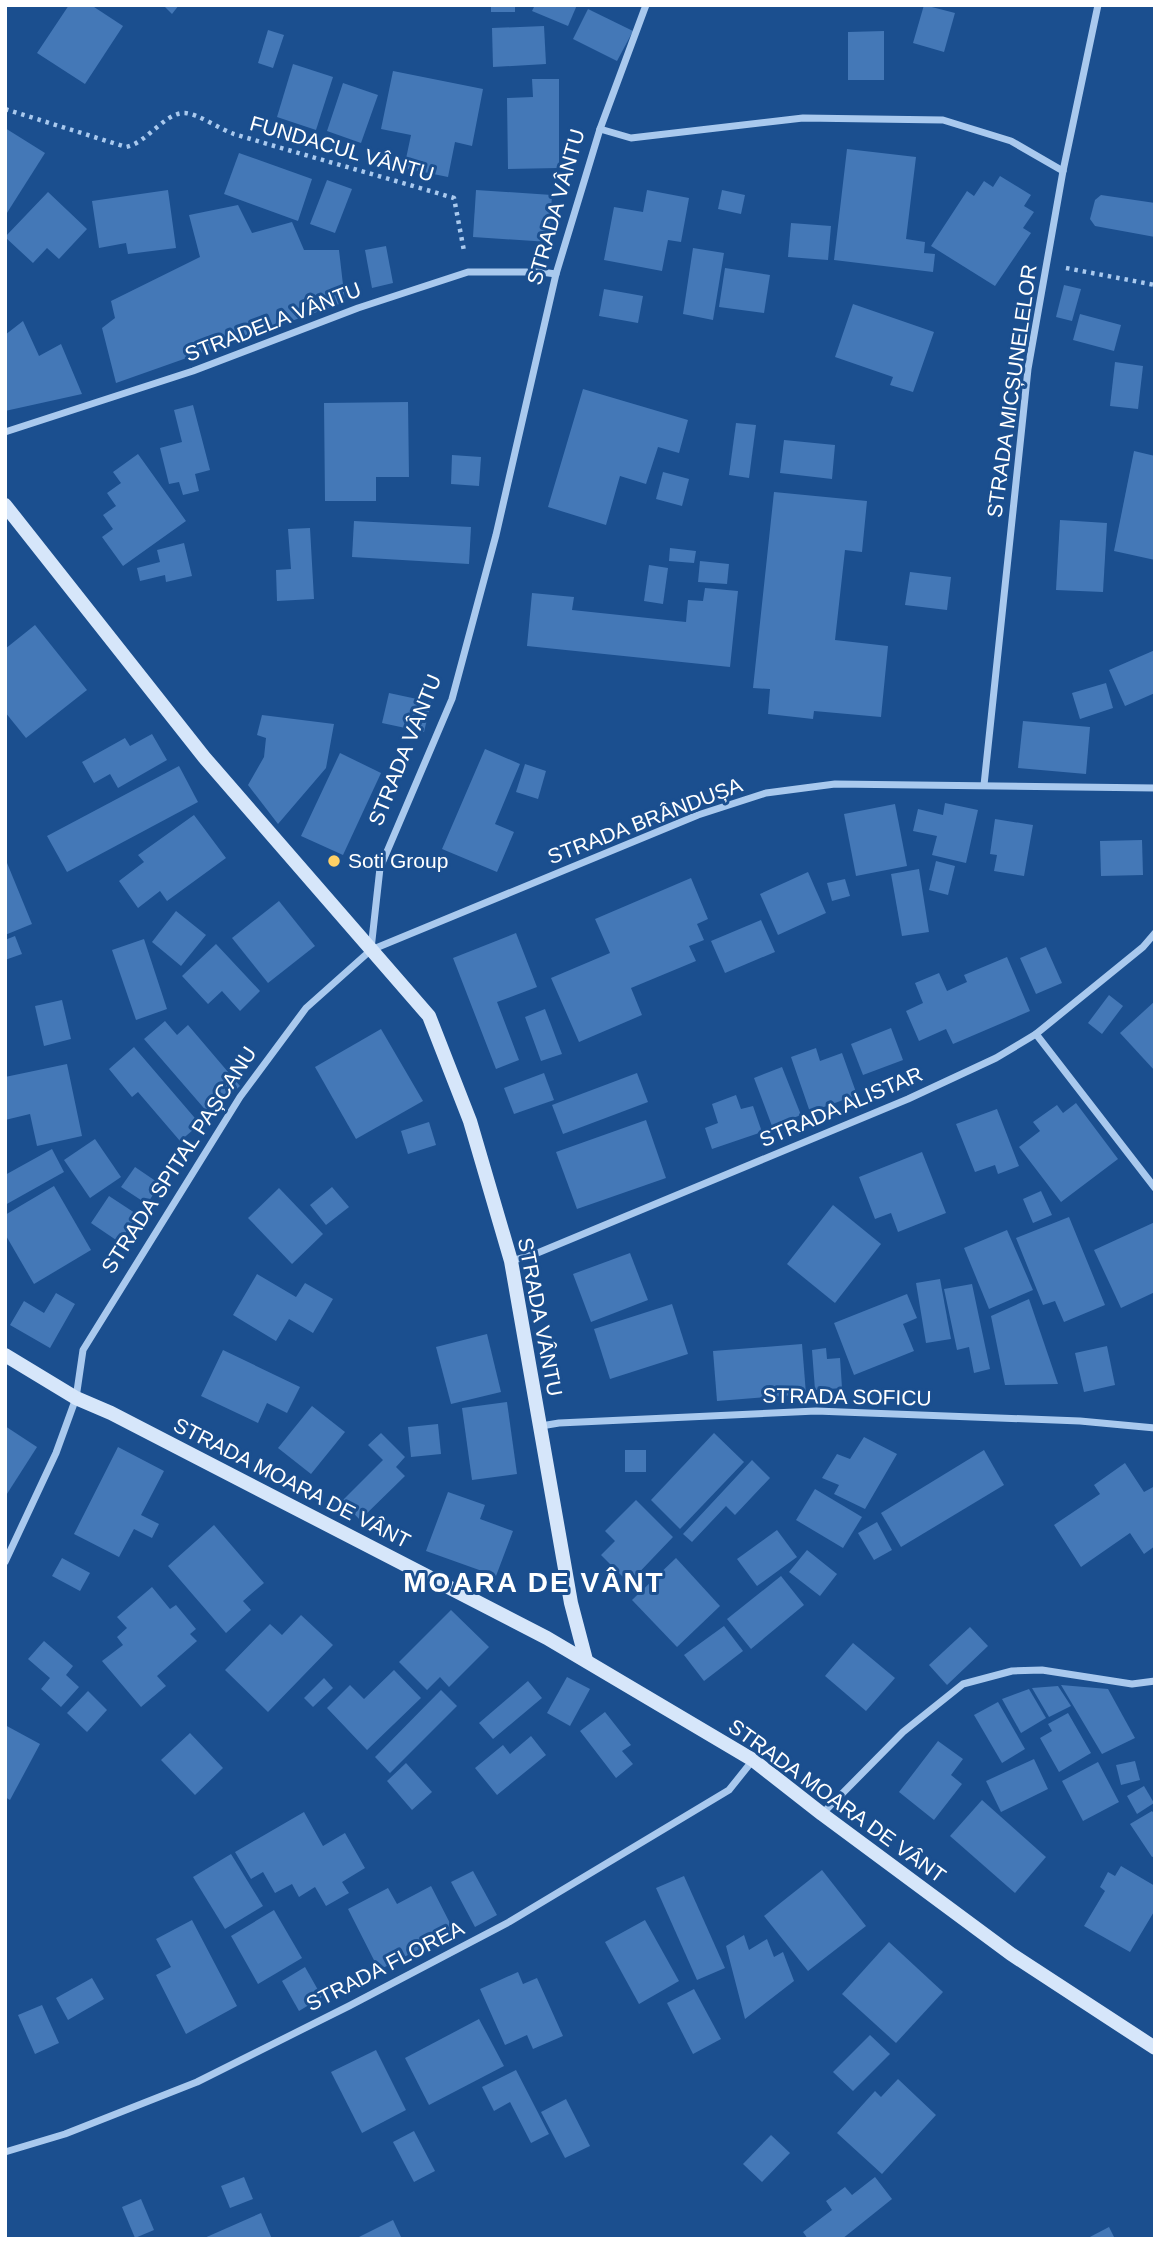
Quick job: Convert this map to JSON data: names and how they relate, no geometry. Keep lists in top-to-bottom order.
{
  "streets": {
    "main road": ["STRADA VÂNTU", "STRADA MOARA DE VÂNT"],
    "street": [
      "STRADELA VÂNTU",
      "STRADA MICȘUNELELOR",
      "STRADA BRÂNDUȘA",
      "STRADA ALISTAR",
      "STRADA SPITAL PAȘCANU",
      "STRADA SOFICU",
      "STRADA FLOREA"
    ],
    "path": ["FUNDACUL VÂNTU"]
  },
  "crossings": [
    ["FUNDACUL VÂNTU", "STRADELA VÂNTU"],
    ["STRADA VÂNTU", "STRADELA VÂNTU"],
    ["STRADA VÂNTU", "STRADA BRÂNDUȘA"],
    ["STRADA VÂNTU", "STRADA ALISTAR"],
    ["STRADA VÂNTU", "STRADA SPITAL PAȘCANU"],
    ["STRADA VÂNTU", "STRADA SOFICU"],
    ["STRADA VÂNTU", "STRADA MOARA DE VÂNT"],
    ["STRADA MICȘUNELELOR", "STRADA BRÂNDUȘA"],
    ["STRADA BRÂNDUȘA", "STRADA SPITAL PAȘCANU"],
    ["STRADA SPITAL PAȘCANU", "STRADA MOARA DE VÂNT"],
    ["STRADA MOARA DE VÂNT", "STRADA FLOREA"]
  ],
  "districts": ["MOARA DE VÂNT"],
  "places": ["Soti Group"]
}
